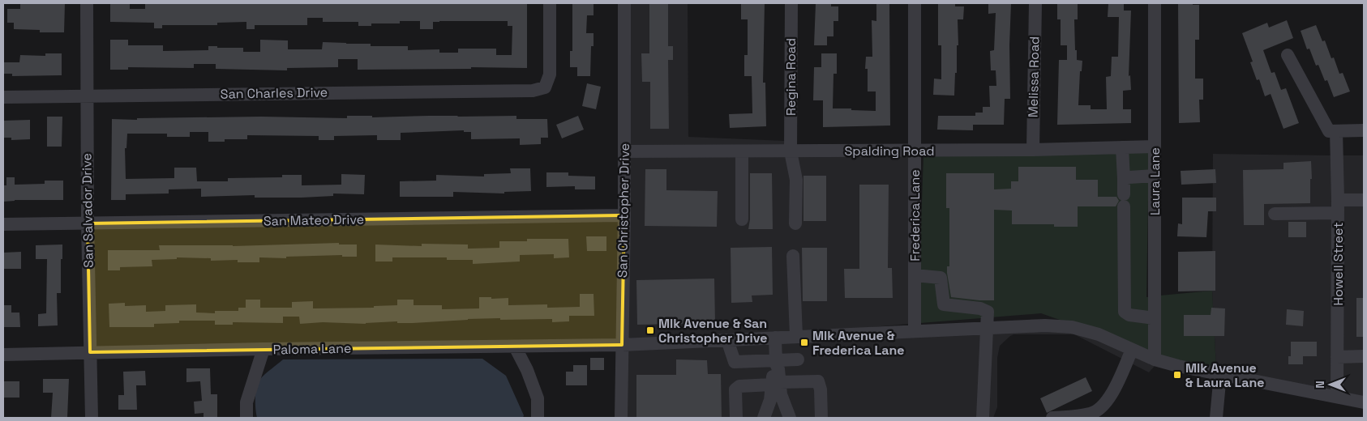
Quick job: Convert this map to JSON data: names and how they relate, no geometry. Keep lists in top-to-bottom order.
{
  "streets": {
    "street": [
      "Regina Road",
      "Melissa Road",
      "San Charles Drive",
      "Spalding Road",
      "Laura Lane",
      "San Salvador Drive",
      "San Christopher Drive",
      "Frederica Lane",
      "San Mateo Drive",
      "Howell Street",
      "Paloma Lane"
    ]
  },
  "crossings": [
    ["Regina Road", "Spalding Road"],
    ["Melissa Road", "Spalding Road"],
    ["San Charles Drive", "San Salvador Drive"],
    ["Spalding Road", "Laura Lane"],
    ["Spalding Road", "San Christopher Drive"],
    ["Spalding Road", "Frederica Lane"],
    ["Laura Lane", "Paloma Lane"],
    ["San Salvador Drive", "San Mateo Drive"],
    ["San Salvador Drive", "Paloma Lane"],
    ["San Christopher Drive", "San Mateo Drive"],
    ["San Christopher Drive", "Paloma Lane"],
    ["Frederica Lane", "Paloma Lane"],
    ["Howell Street", "Paloma Lane"]
  ],
  "places": {
    "transit": ["Mlk Avenue & San Christopher Drive", "Mlk Avenue & Frederica Lane", "Mlk Avenue & Laura Lane"]
  },
  "north": "left"
}
